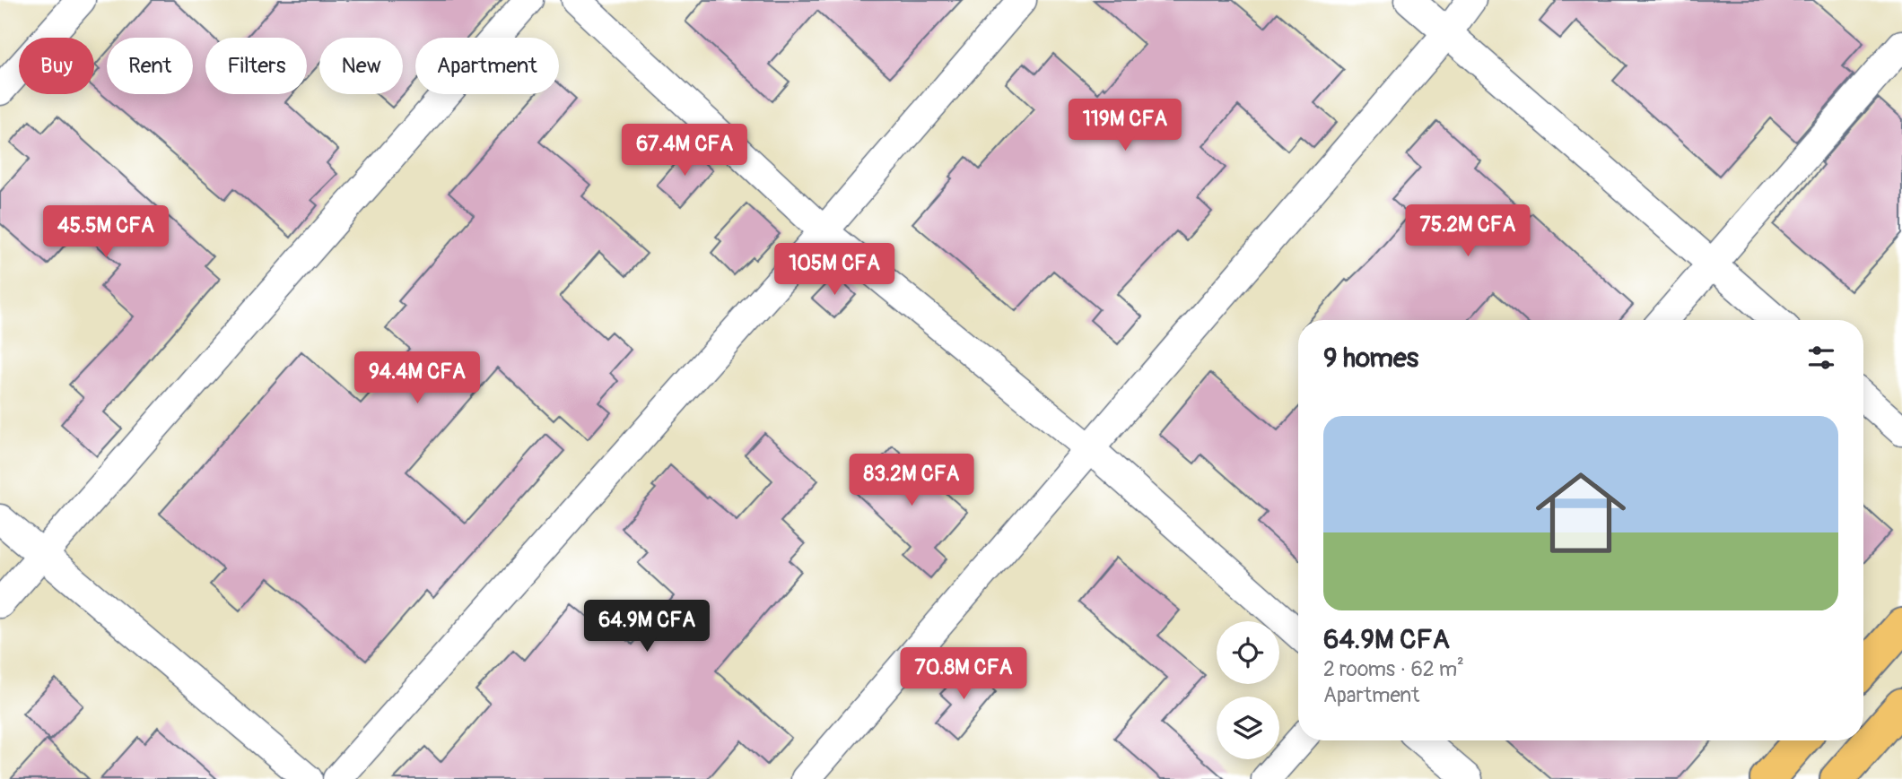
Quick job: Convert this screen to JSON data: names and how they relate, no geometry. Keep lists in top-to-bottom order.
{
  "page": {
    "chip": [
      "Buy",
      "Rent",
      "Filters",
      "New",
      "Apartment"
    ],
    "price": [
      "119M CFA",
      "67.4M CFA",
      "75.2M CFA",
      "45.5M CFA",
      "105M CFA",
      "94.4M CFA",
      "83.2M CFA",
      "64.9M CFA",
      "70.8M CFA"
    ],
    "heading": "9 homes",
    "list": [
      {
        "name": "64.9M CFA",
        "note": "2 rooms · 62 m² · Apartment"
      }
    ]
  }
}
